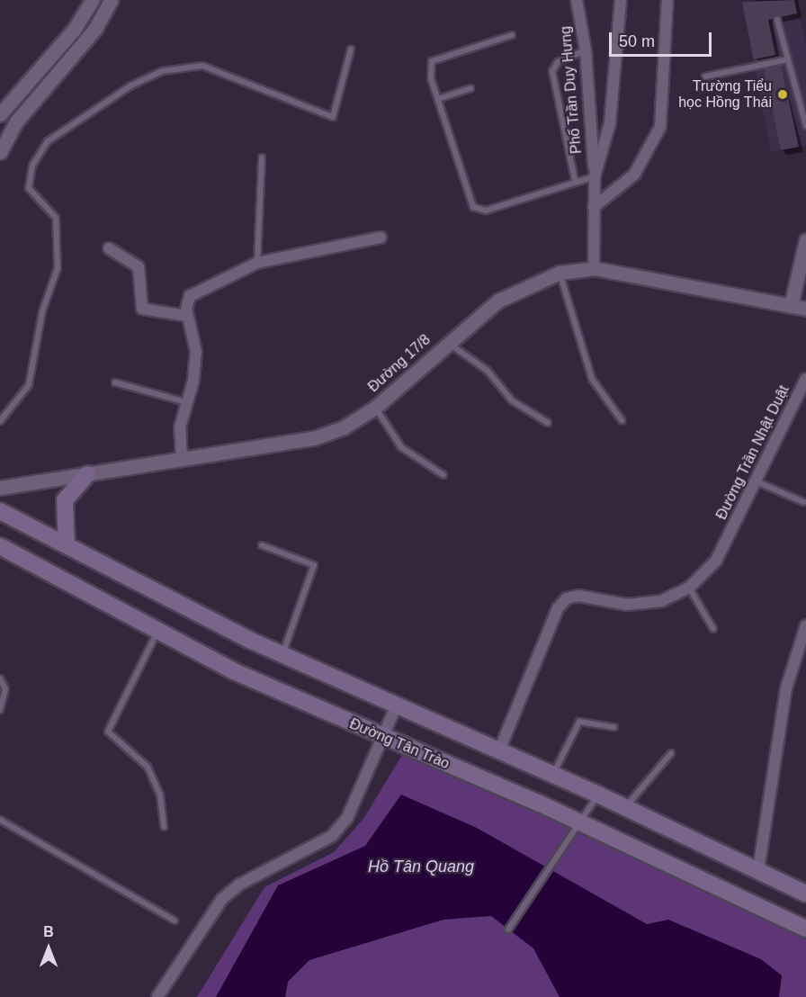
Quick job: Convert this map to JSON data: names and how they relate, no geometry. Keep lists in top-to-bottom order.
{
  "streets": {
    "main road": ["Đường Tân Trào"],
    "street": ["Phố Trần Duy Hưng", "Đường 17/8", "Đường Trần Nhật Duật"]
  },
  "water": ["Hồ Tân Quang"],
  "places": ["Trường Tiểu học Hồng Thái"],
  "scale_bar": "50 m",
  "north": "top"
}
